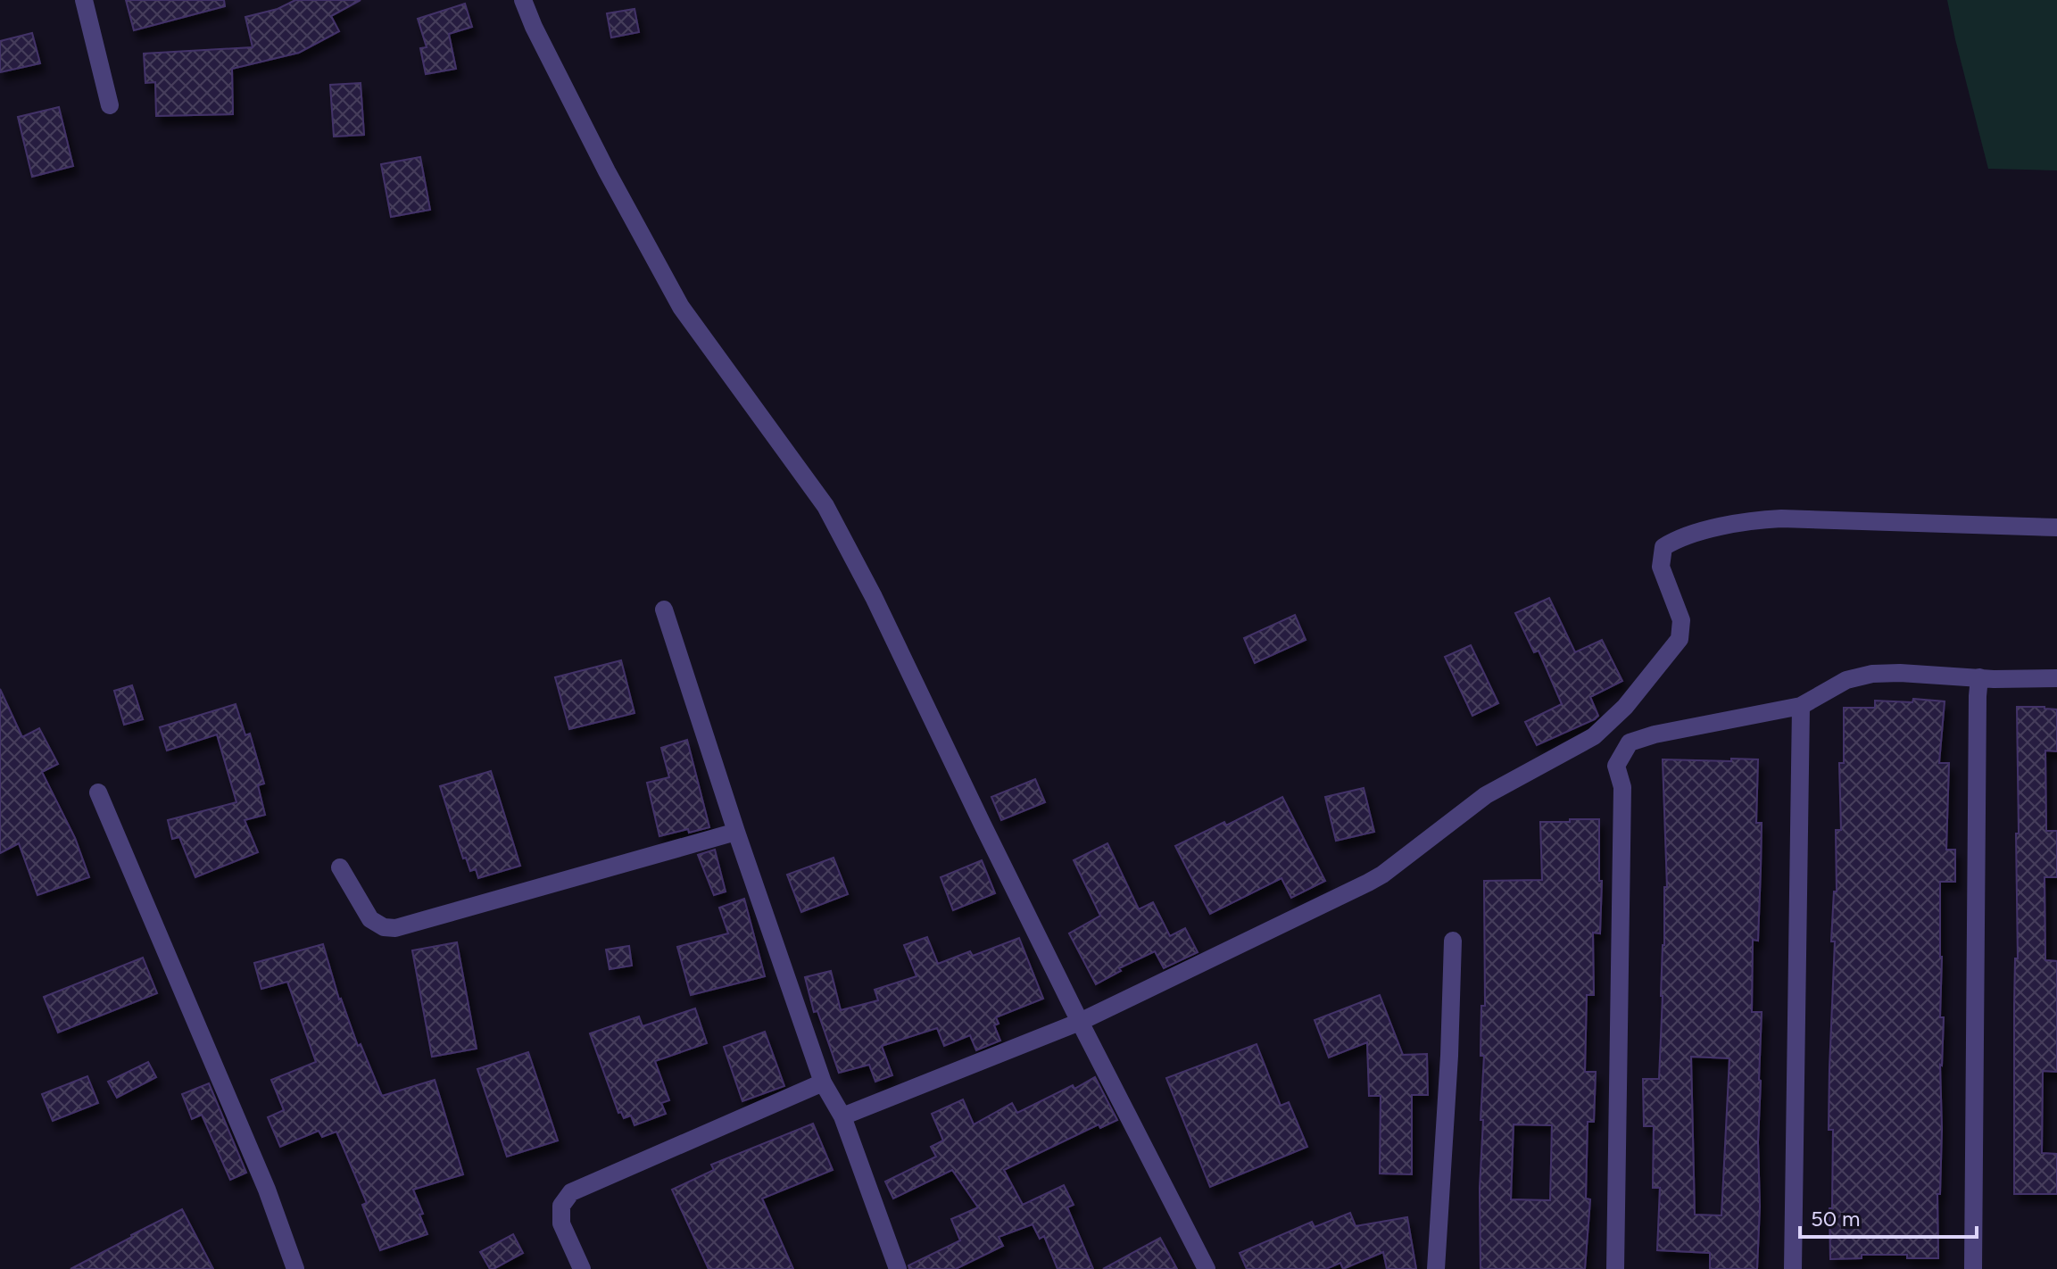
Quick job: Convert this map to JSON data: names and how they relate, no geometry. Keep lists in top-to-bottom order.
{
  "scale_bar": "50 m"
}
